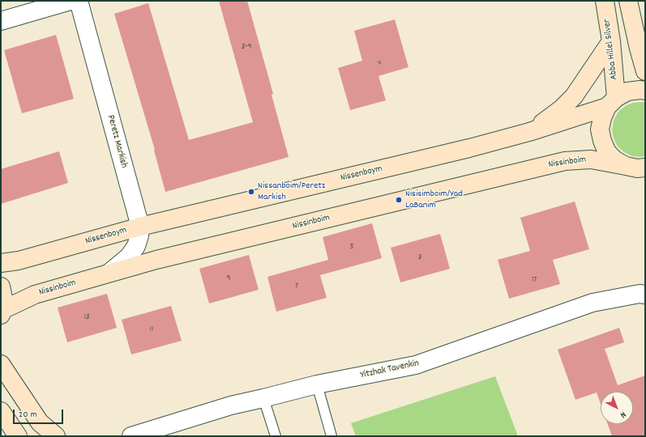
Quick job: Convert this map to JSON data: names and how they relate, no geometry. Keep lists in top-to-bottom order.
{
  "streets": {
    "street": [
      "Abba Hillel Silver",
      "Peretz Markish",
      "Nissinboim",
      "Nissenboym",
      "Yitzhak Tavenkin"
    ]
  },
  "crossings": [
    ["Abba Hillel Silver", "Nissenboym"],
    ["Peretz Markish", "Nissinboim"],
    ["Peretz Markish", "Nissenboym"]
  ],
  "places": ["Nissanboim/Peretz Markish", "Nisisimboim/Yad LaBanim"],
  "house_numbers": [
    "3-9",
    "4",
    "5",
    "3",
    "9",
    "17",
    "7",
    "13",
    "11"
  ],
  "scale_bar": "20 m",
  "north": "bottom right"
}
